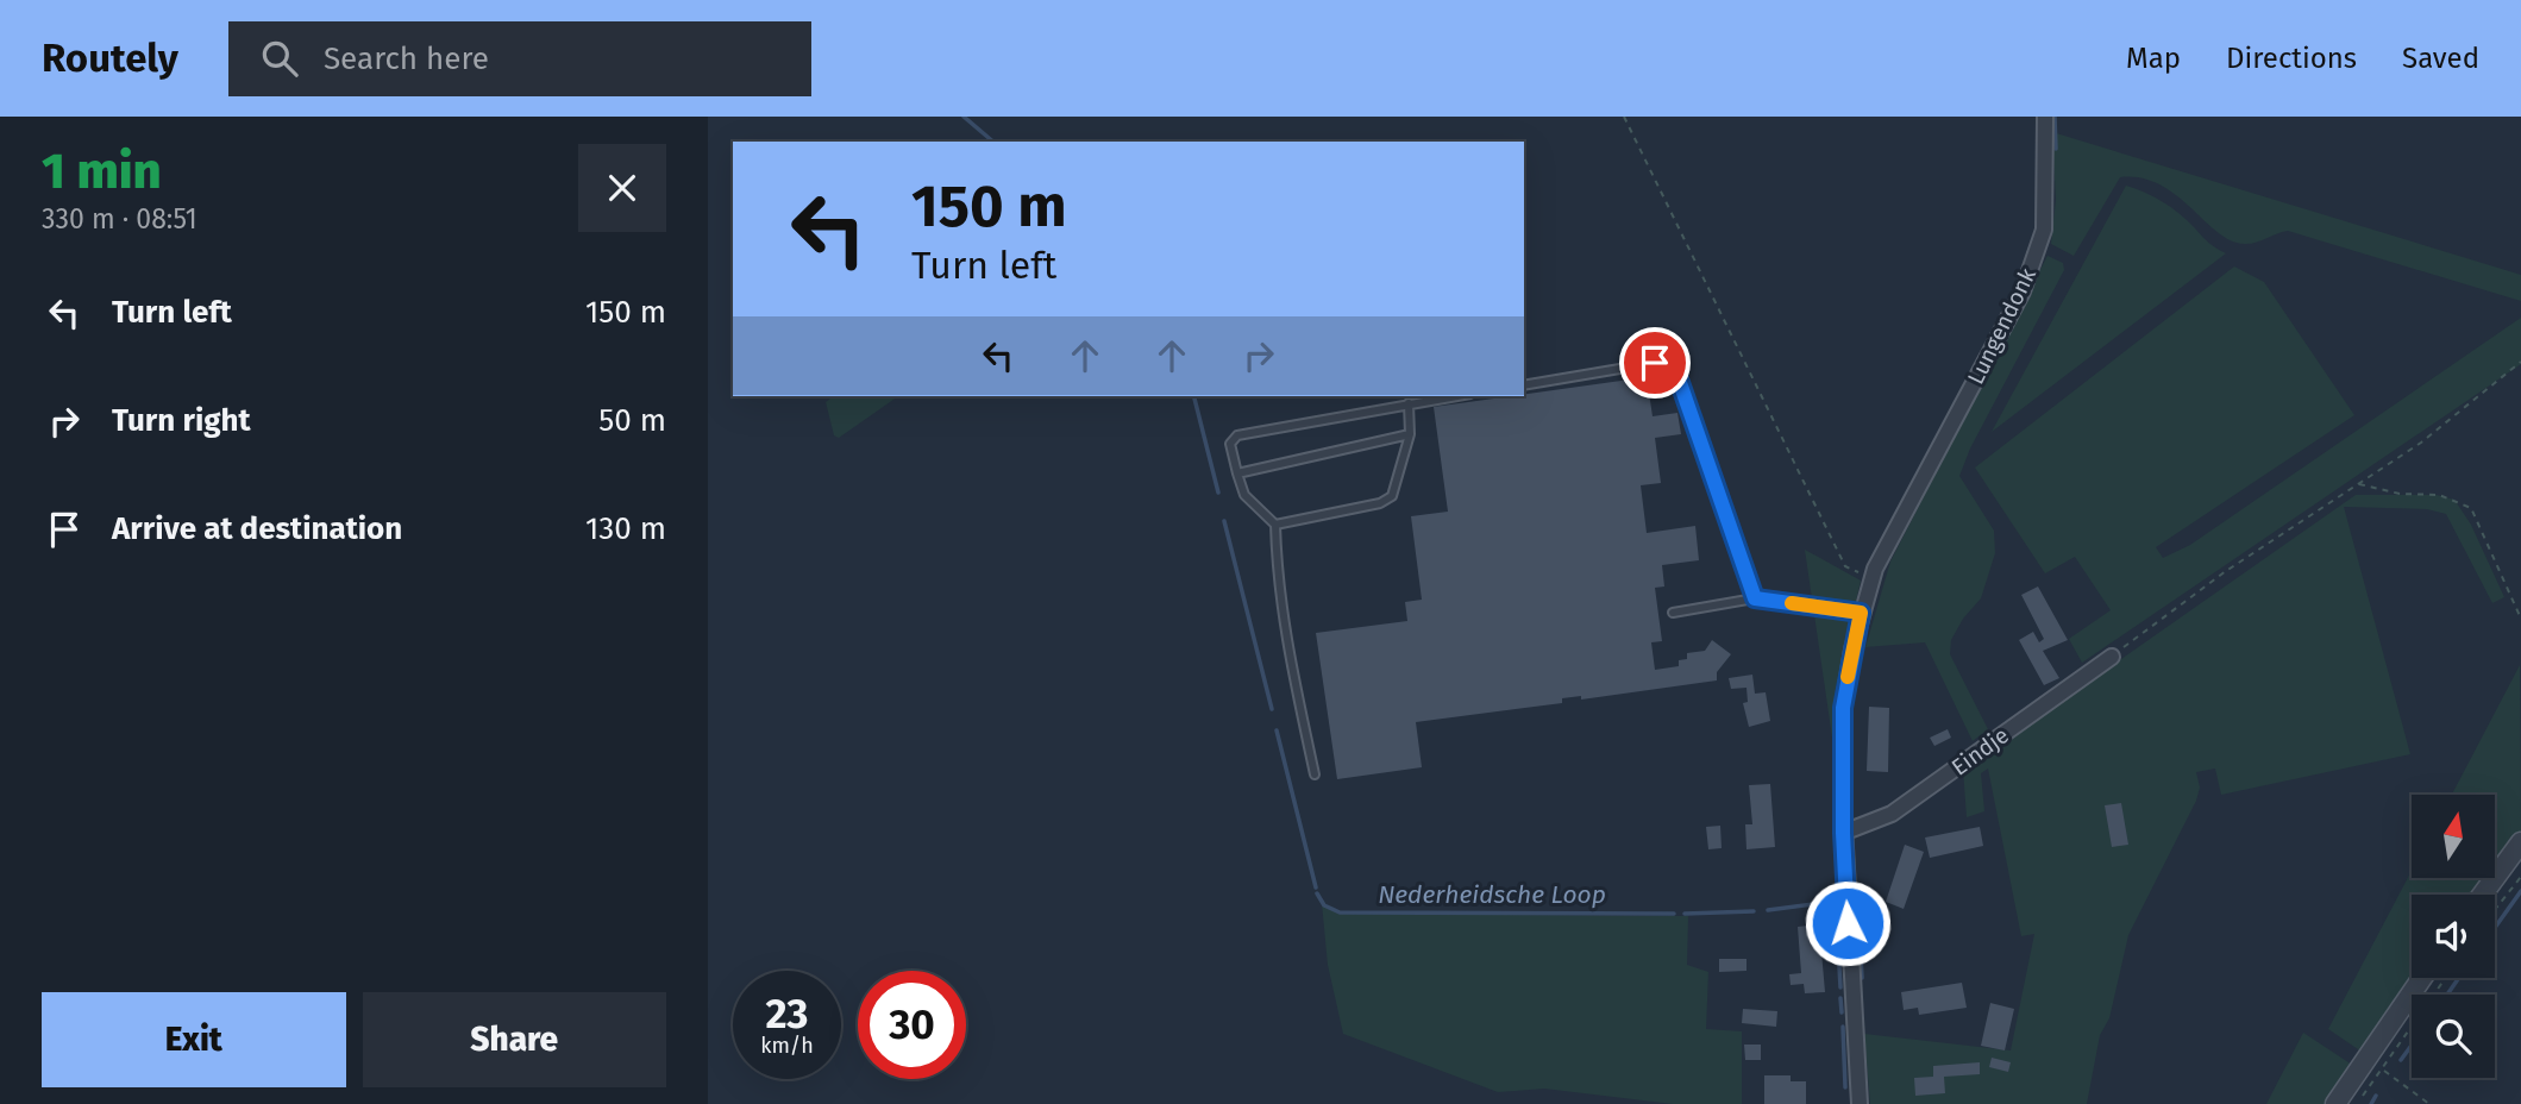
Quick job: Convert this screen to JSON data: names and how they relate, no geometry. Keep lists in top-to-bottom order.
{
  "streets": {
    "street": ["Lungendonk", "Eindje"]
  },
  "water": ["Nederheidsche Loop"],
  "north": "top",
  "page": {
    "header": "Routely",
    "search": "Search here",
    "nav": ["Map", "Directions", "Saved"],
    "heading": ["1 min", "330 m · 08:51"],
    "turn": ["150 m", "Turn left"],
    "list": [
      {
        "name": "Turn left",
        "value": "150 m"
      },
      {
        "name": "Turn right",
        "value": "50 m"
      },
      {
        "name": "Arrive at destination",
        "value": "130 m"
      }
    ],
    "speed": "23 km/h",
    "limit": "30",
    "buttons": ["Exit", "Share"]
  }
}
